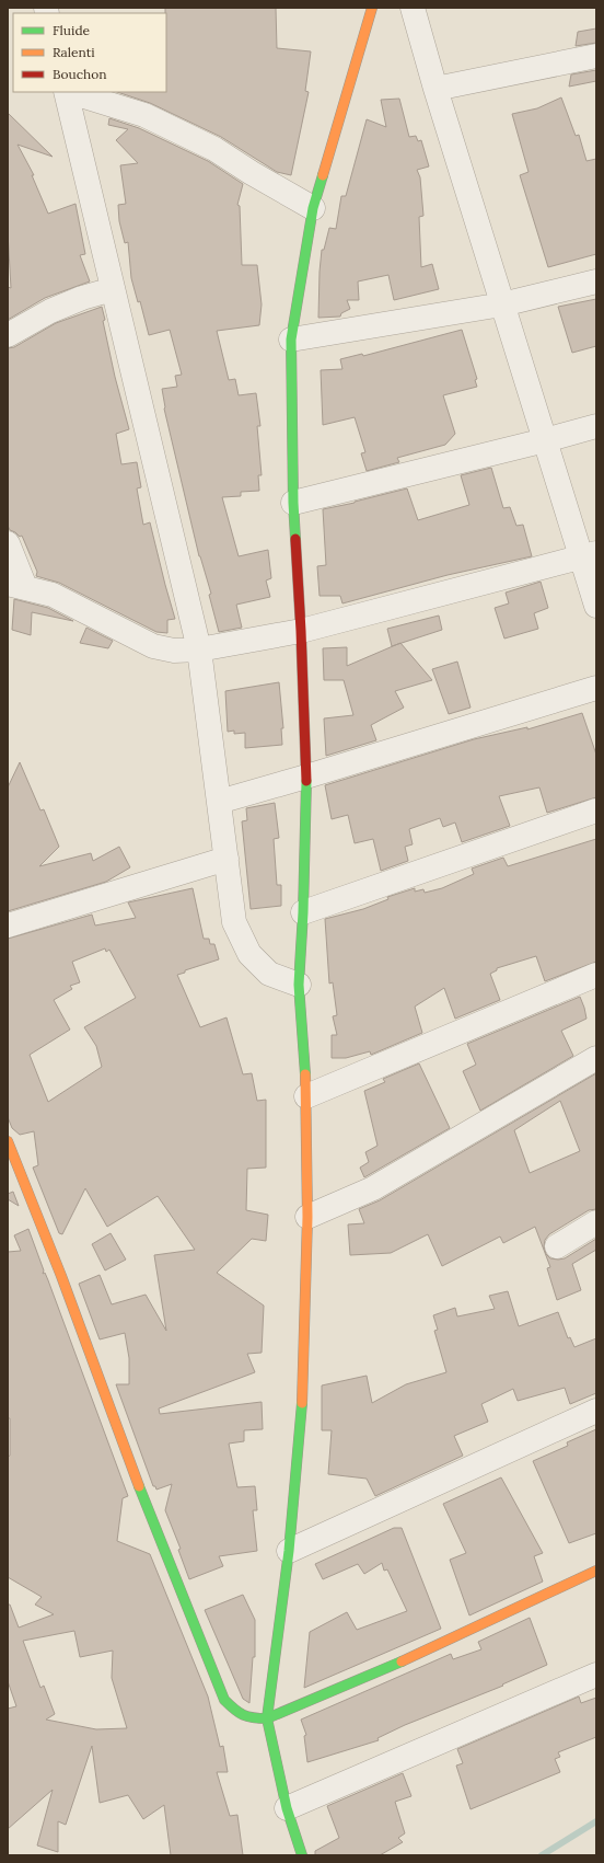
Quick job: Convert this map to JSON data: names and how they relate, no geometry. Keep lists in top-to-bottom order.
{
  "legend": ["Fluide", "Ralenti", "Bouchon"]
}
